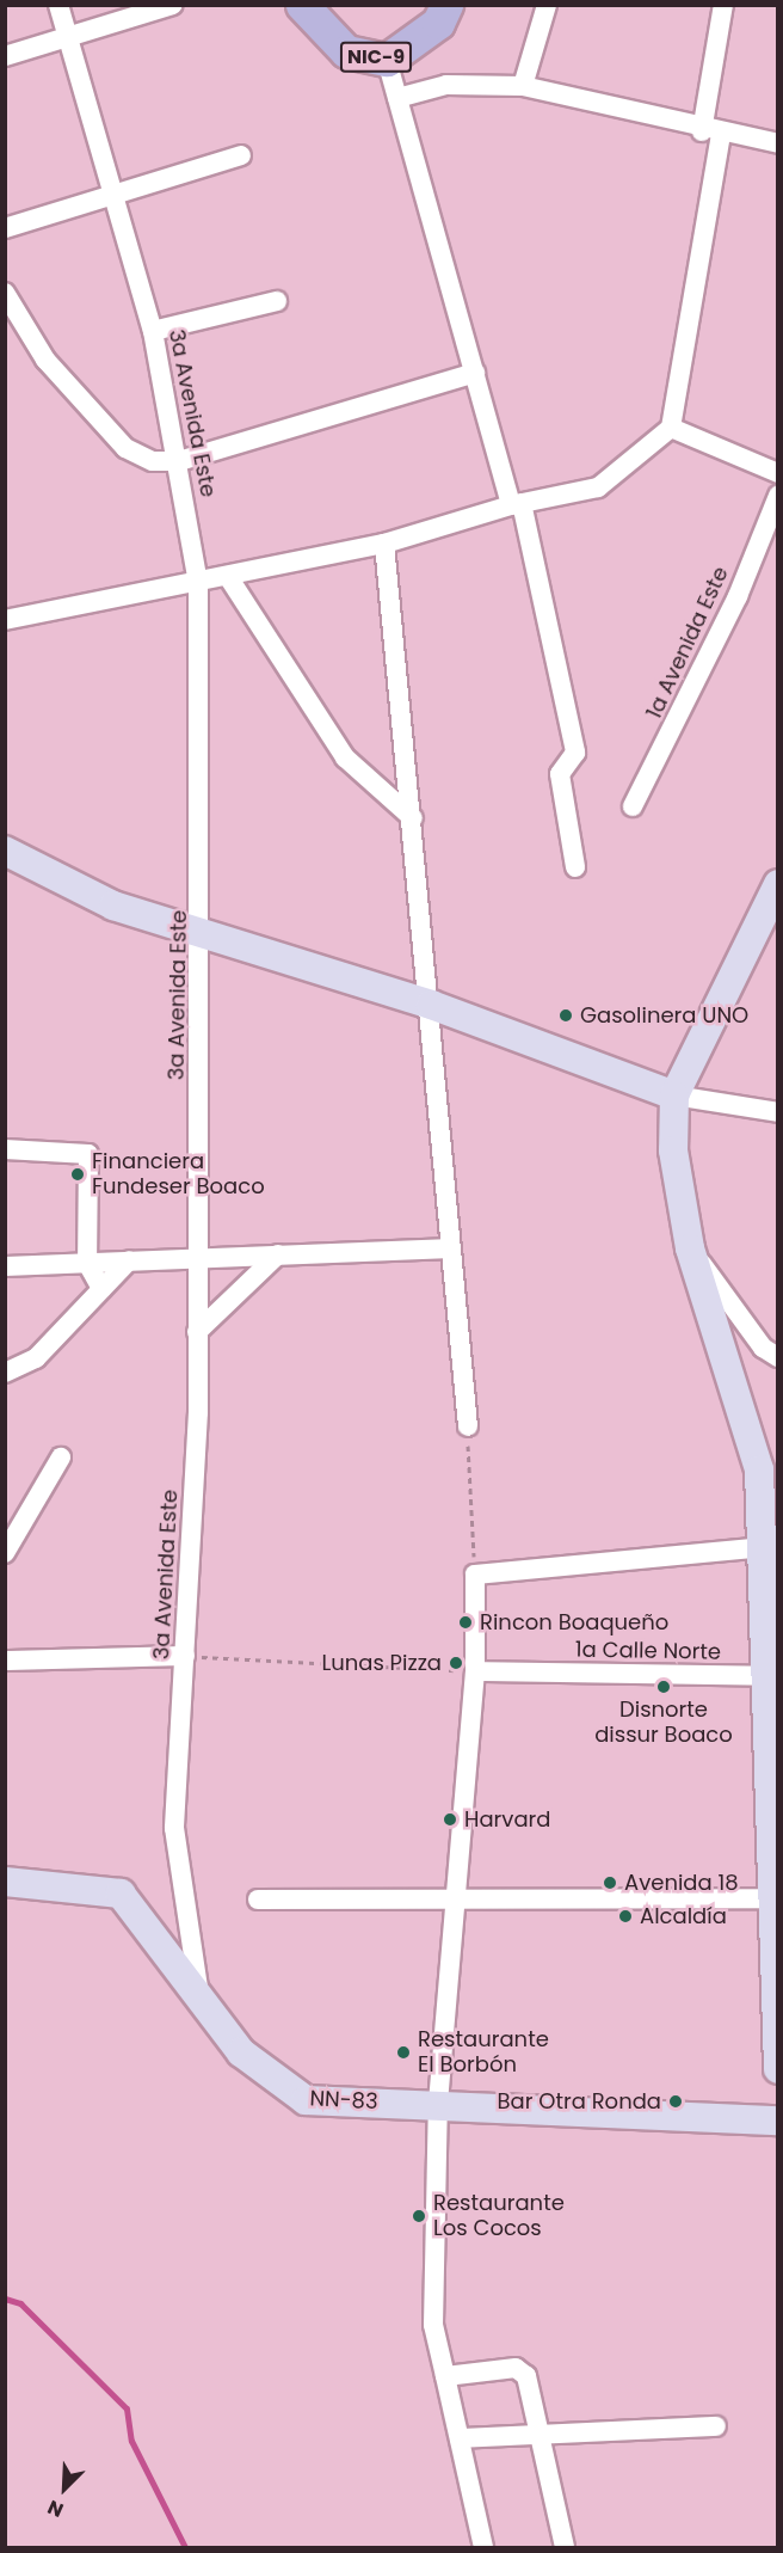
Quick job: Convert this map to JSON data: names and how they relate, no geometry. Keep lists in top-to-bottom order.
{
  "streets": {
    "main road": ["NIC-9", "NN-83"],
    "street": ["3a Avenida Este", "1a Avenida Este", "1a Calle Norte"]
  },
  "crossings": [
    ["3a Avenida Este", "NN-83"]
  ],
  "places": [
    "Gasolinera UNO",
    "Financiera Fundeser Boaco",
    "Rincon Boaqueño",
    "Lunas Pizza",
    "Disnorte dissur Boaco",
    "Harvard",
    "Avenida 18",
    "Alcaldía",
    "Restaurante El Borbón",
    "Bar Otra Ronda",
    "Restaurante Los Cocos"
  ],
  "north": "bottom left"
}
